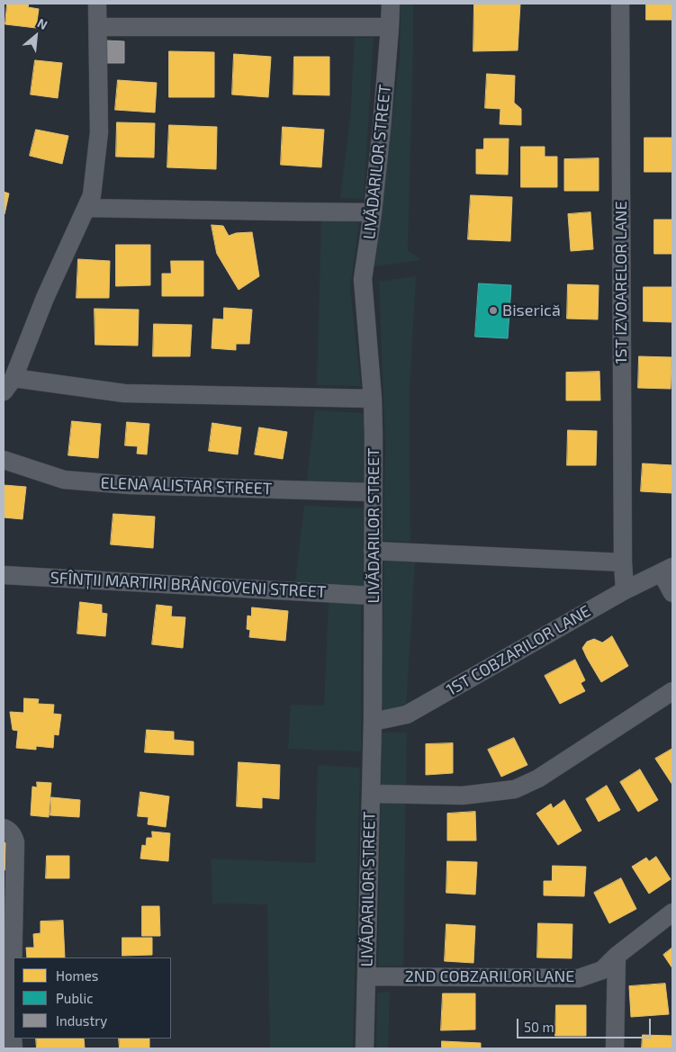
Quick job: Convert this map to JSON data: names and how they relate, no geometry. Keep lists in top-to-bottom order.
{
  "streets": {
    "street": [
      "LIVĂDARILOR STREET",
      "1ST IZVOARELOR LANE",
      "ELENA ALISTAR STREET",
      "SFÎNȚII MARTIRI BRÂNCOVENI STREET",
      "1ST COBZARILOR LANE",
      "2ND COBZARILOR LANE"
    ]
  },
  "crossings": [
    ["LIVĂDARILOR STREET", "ELENA ALISTAR STREET"],
    ["LIVĂDARILOR STREET", "SFÎNȚII MARTIRI BRÂNCOVENI STREET"],
    ["LIVĂDARILOR STREET", "1ST COBZARILOR LANE"],
    ["LIVĂDARILOR STREET", "2ND COBZARILOR LANE"],
    ["1ST IZVOARELOR LANE", "1ST COBZARILOR LANE"]
  ],
  "places": ["Biserică"],
  "legend": ["Homes", "Public", "Industry"],
  "scale_bar": "50 m",
  "north": "top right"
}
